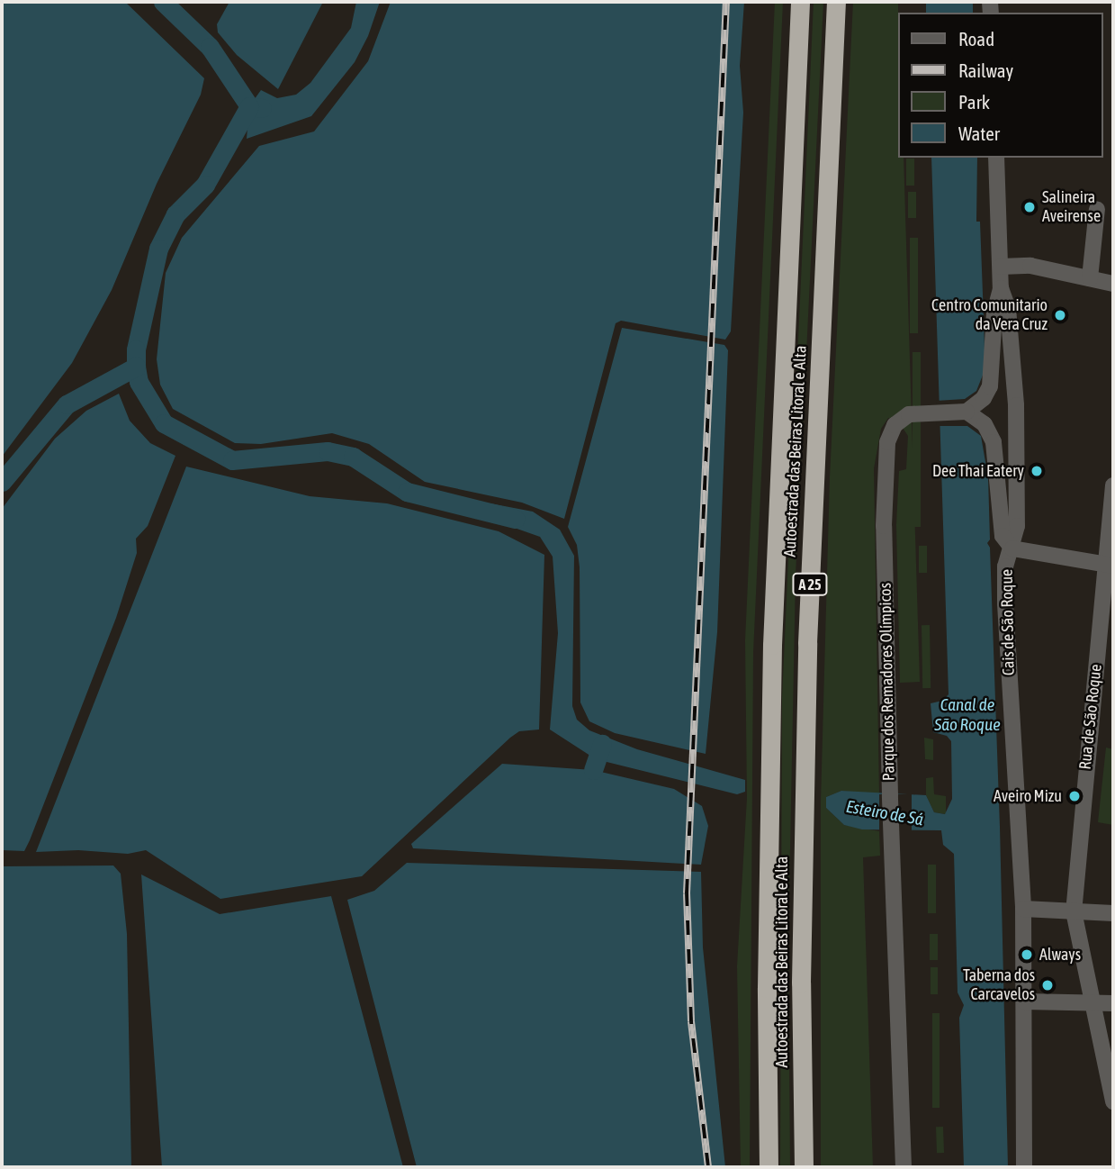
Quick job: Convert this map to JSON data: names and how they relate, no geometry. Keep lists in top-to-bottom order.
{
  "streets": {
    "highway": ["Autoestrada das Beiras Litoral e Alta", "A 25"],
    "street": ["Cais de São Roque", "Parque dos Remadores Olímpicos", "Rua de São Roque"]
  },
  "water": ["Canal de São Roque", "Esteiro de Sá"],
  "places": [
    "Salineira Aveirense",
    "Centro Comunitario da Vera Cruz",
    "Dee Thai Eatery",
    "Aveiro Mizu",
    "Always",
    "Taberna dos Carcavelos"
  ],
  "legend": [
    "Road",
    "Railway",
    "Park",
    "Water"
  ]
}
